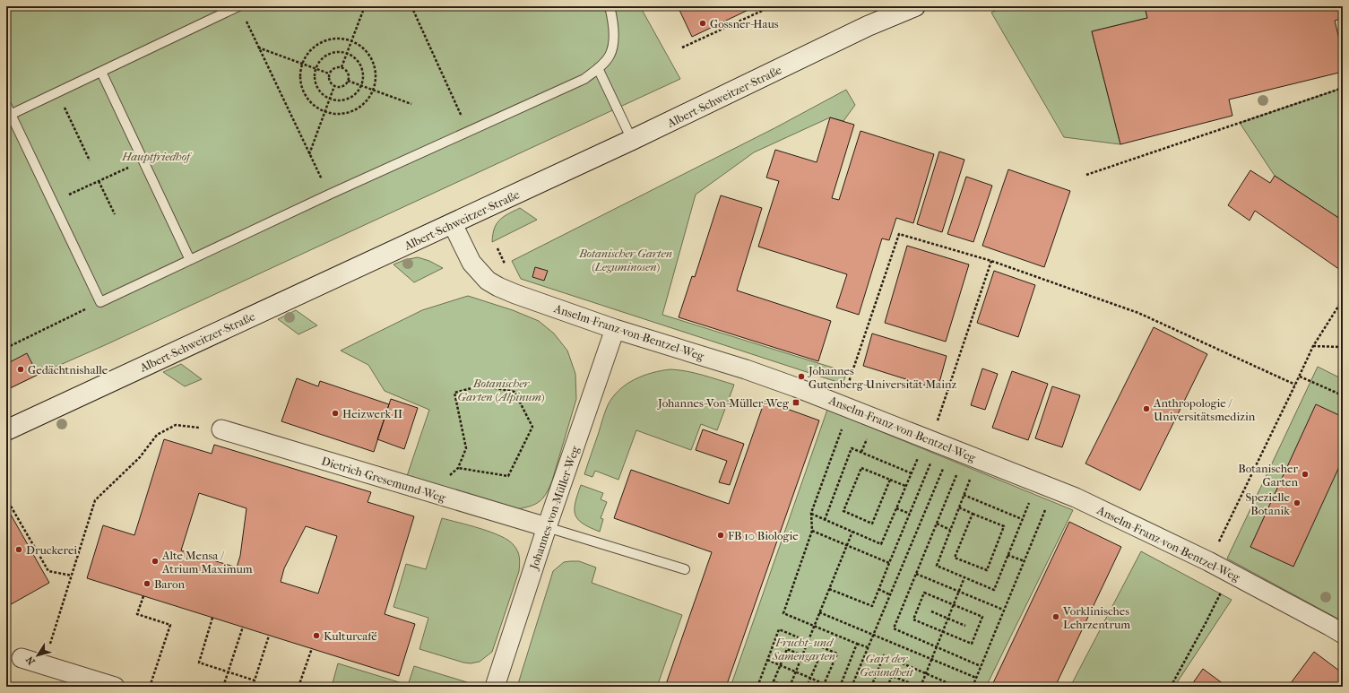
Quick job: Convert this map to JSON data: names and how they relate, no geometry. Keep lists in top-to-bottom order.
{
  "streets": {
    "street": [
      "Albert-Schweitzer-Straße",
      "Anselm-Franz-von-Bentzel-Weg",
      "Dietrich-Gresemund-Weg",
      "Johannes-von-Müller-Weg"
    ]
  },
  "crossings": [
    ["Albert-Schweitzer-Straße", "Anselm-Franz-von-Bentzel-Weg"],
    ["Anselm-Franz-von-Bentzel-Weg", "Johannes-von-Müller-Weg"],
    ["Dietrich-Gresemund-Weg", "Johannes-von-Müller-Weg"]
  ],
  "parks": [
    "Hauptfriedhof",
    "Botanischer Garten (Leguminosen)",
    "Botanischer Garten (Alpinum)",
    "Frucht- und Samengarten",
    "Gart der Gesundheit"
  ],
  "places": {
    "other": [
      "Gossner-Haus",
      "Gedächtnishalle",
      "Johannes Gutenberg-Universität Mainz",
      "Anthropologie / Universitätsmedizin",
      "Heizwerk II",
      "Botanischer Garten",
      "Spezielle Botanik",
      "FB 10 Biologie",
      "Druckerei",
      "Alte Mensa / Atrium Maximum",
      "Baron",
      "Vorklinisches Lehrzentrum",
      "Kulturcafé"
    ],
    "transit": ["Johannes-Von-Müller-Weg"]
  },
  "north": "bottom left"
}
